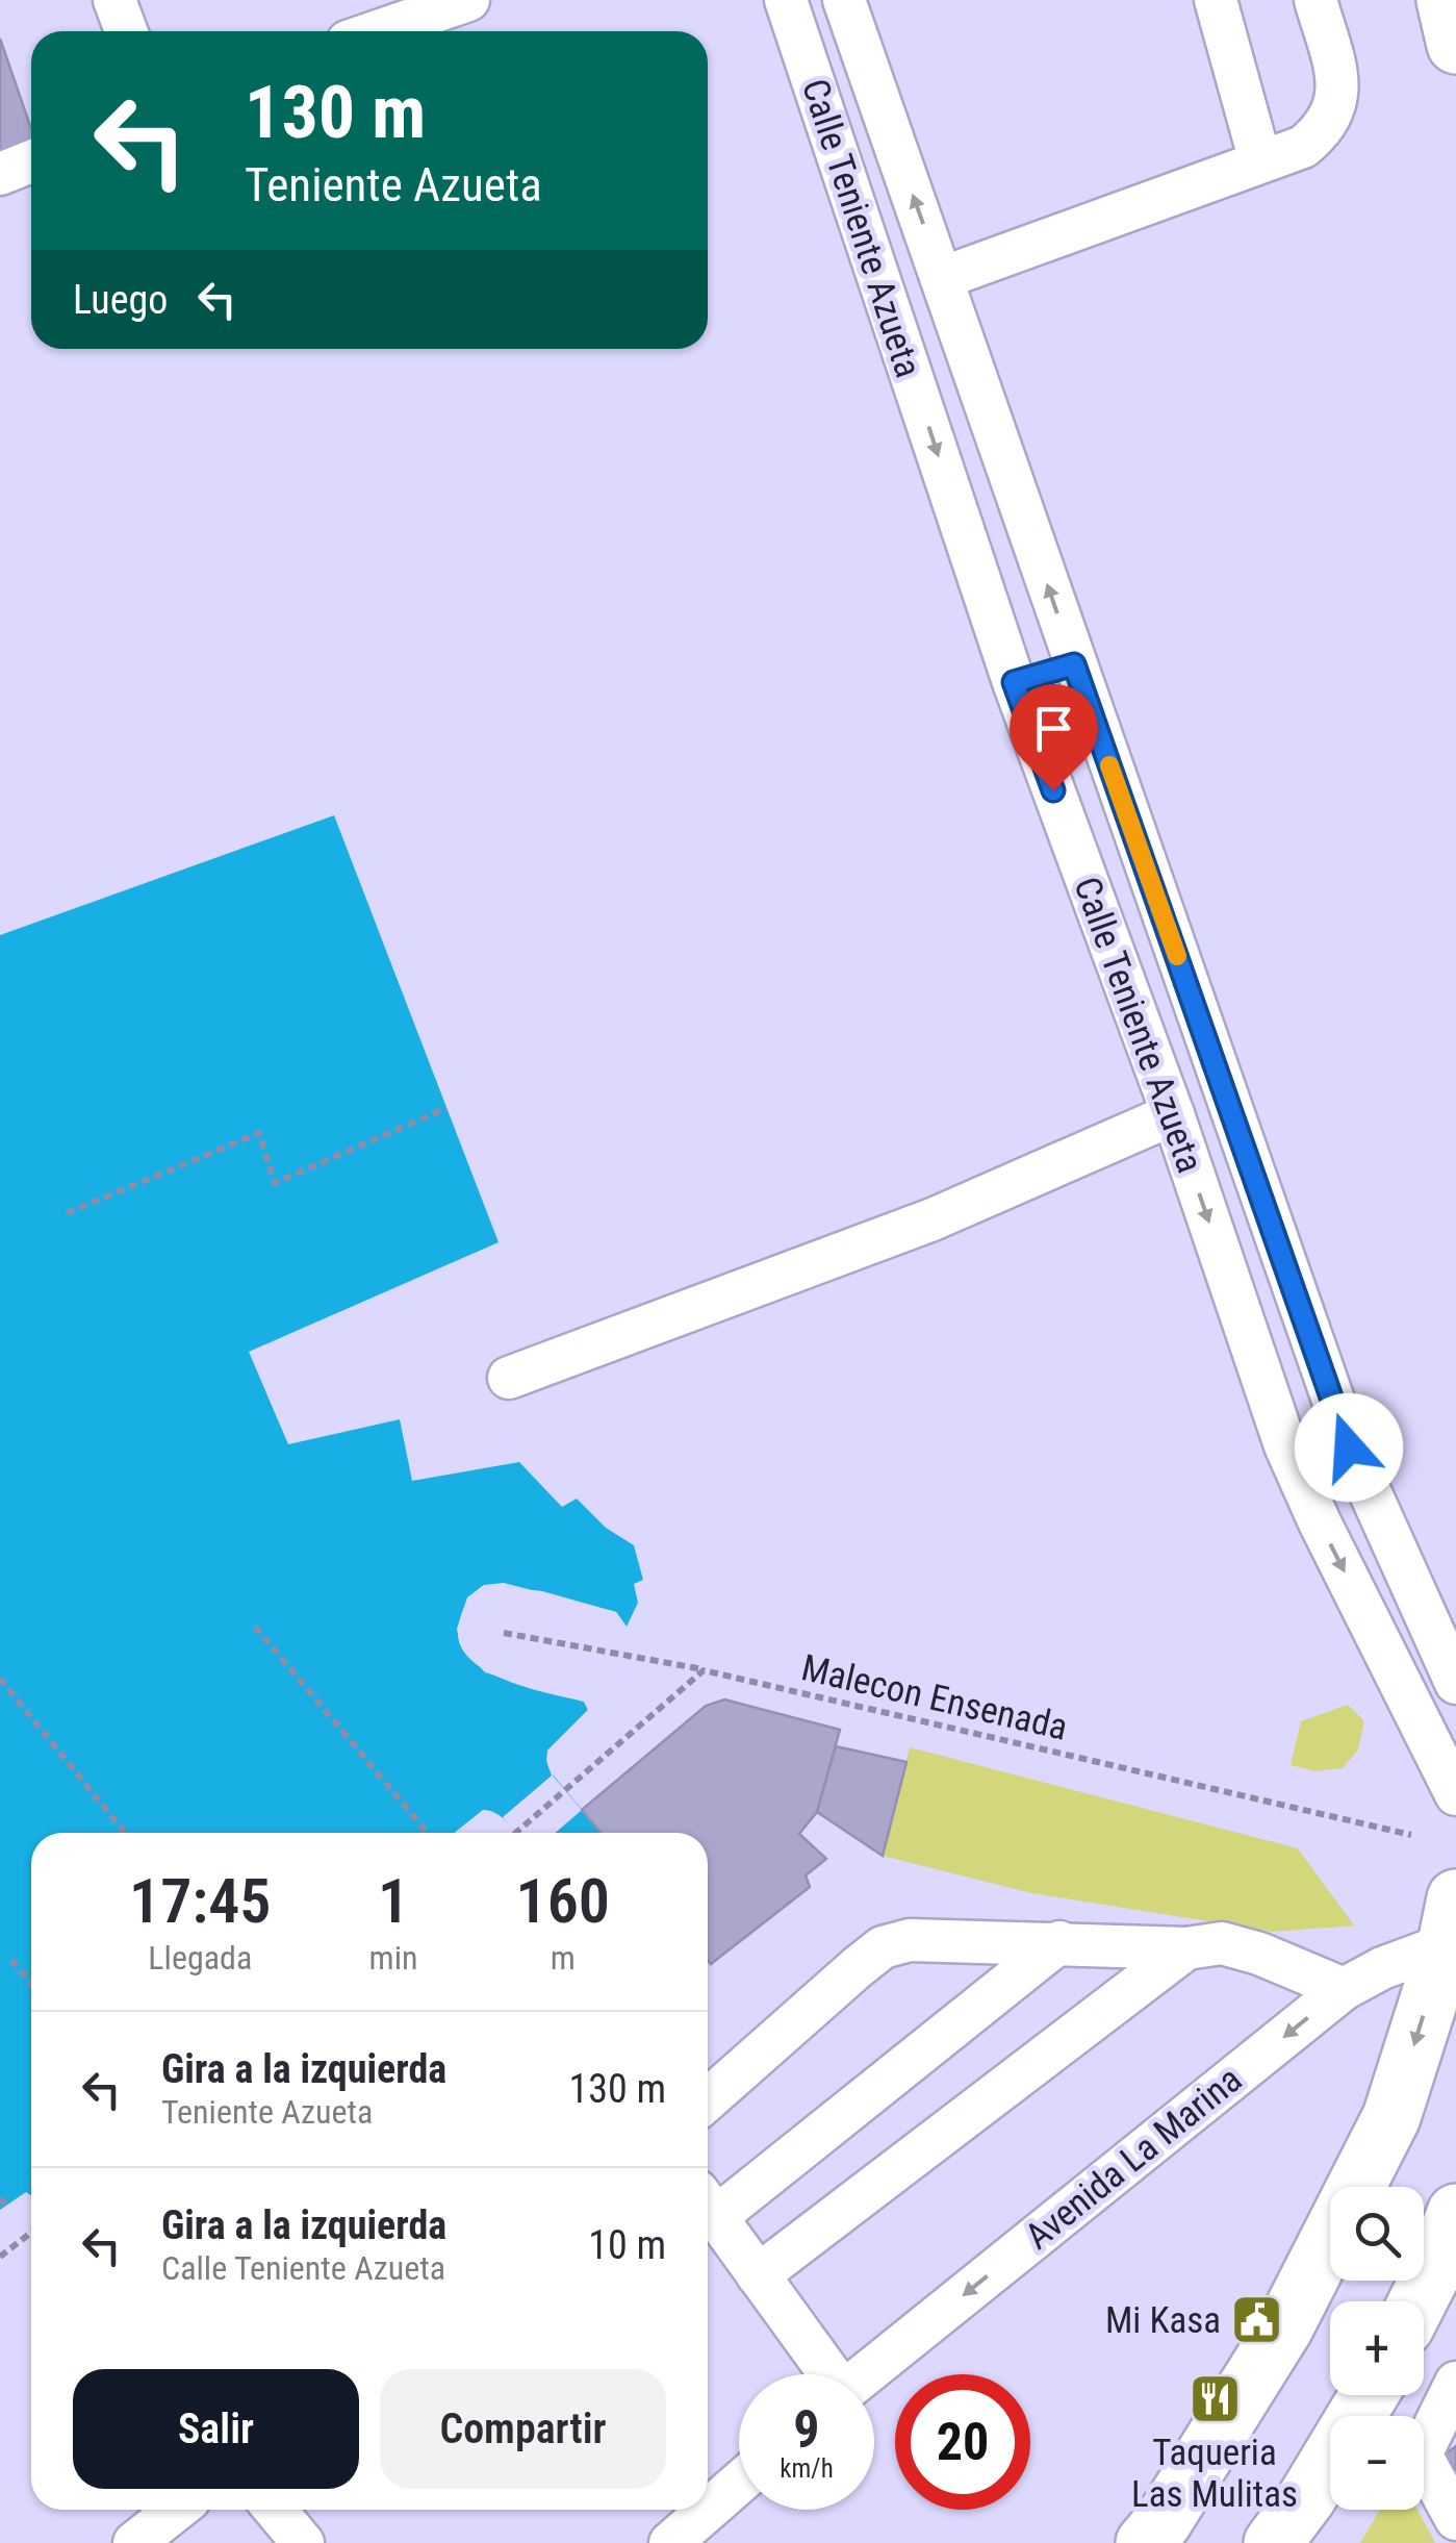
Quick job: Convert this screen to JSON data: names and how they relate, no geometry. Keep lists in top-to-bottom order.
{
  "streets": {
    "street": ["Calle Teniente Azueta", "Avenida La Marina"],
    "path": ["Malecon Ensenada"]
  },
  "places": {
    "public building": ["Mi Kasa"],
    "restaurant": ["Taqueria Las Mulitas"]
  },
  "page": {
    "turn": ["130 m", "Teniente Azueta"],
    "then": "Luego",
    "eta": [
      "17:45",
      "Llegada",
      "1",
      "min",
      "160",
      "m"
    ],
    "list": [
      {
        "name": "Gira a la izquierda",
        "note": "Teniente Azueta",
        "value": "130 m"
      },
      {
        "name": "Gira a la izquierda",
        "note": "Calle Teniente Azueta",
        "value": "10 m"
      }
    ],
    "map_buttons": ["+", "−"],
    "buttons": ["Salir", "Compartir"],
    "speed": "9 km/h",
    "limit": "20"
  }
}
